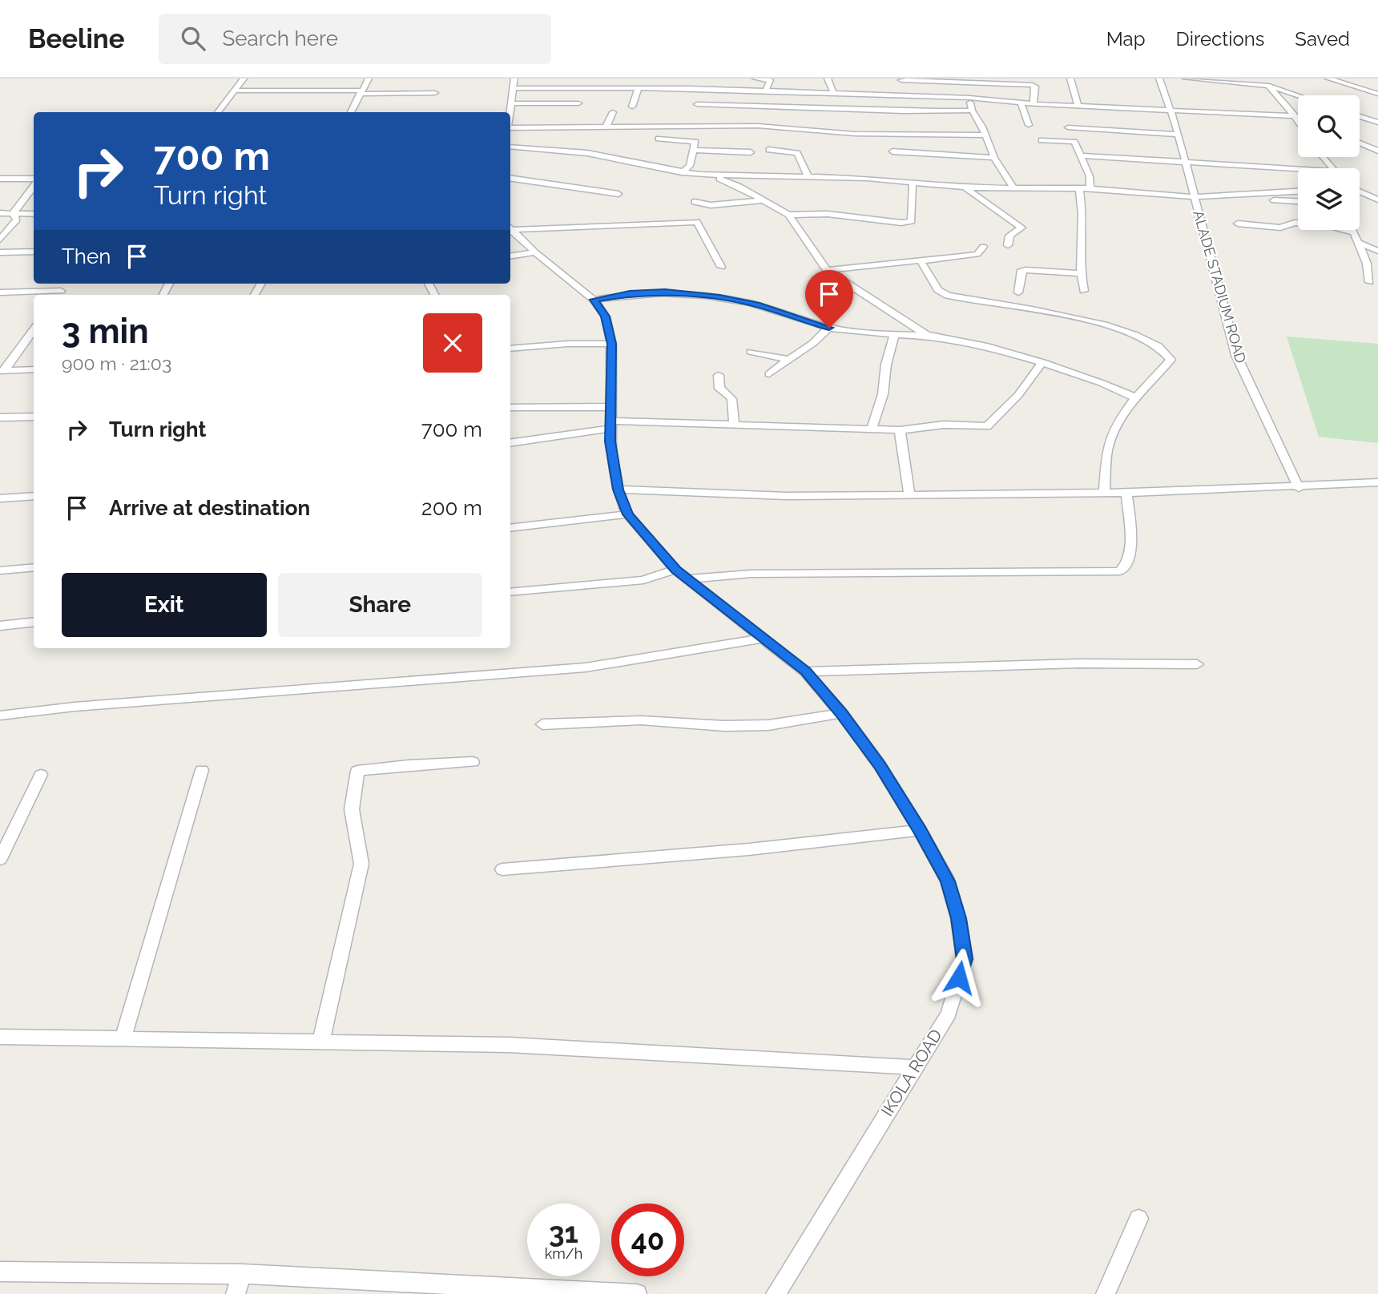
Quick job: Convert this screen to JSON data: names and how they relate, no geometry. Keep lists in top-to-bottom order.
{
  "streets": {
    "street": ["ALADE STADIUM ROAD", "IKOLA ROAD"]
  },
  "page": {
    "header": "Beeline",
    "search": "Search here",
    "nav": ["Map", "Directions", "Saved"],
    "turn": ["700 m", "Turn right"],
    "then": "Then",
    "heading": ["3 min", "900 m · 21:03"],
    "list": [
      {
        "name": "Turn right",
        "value": "700 m"
      },
      {
        "name": "Arrive at destination",
        "value": "200 m"
      }
    ],
    "buttons": ["Exit", "Share"],
    "speed": "31 km/h",
    "limit": "40"
  }
}
